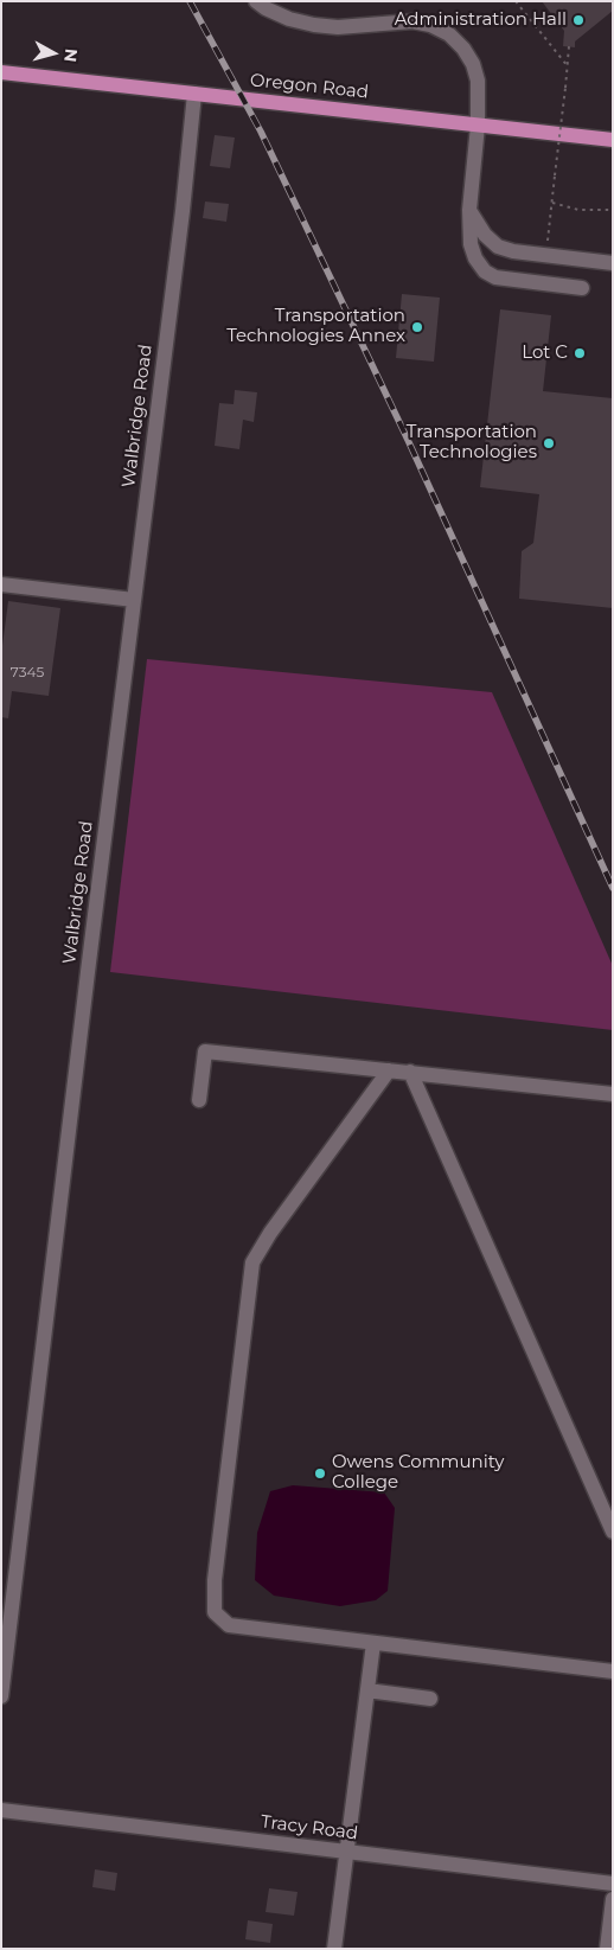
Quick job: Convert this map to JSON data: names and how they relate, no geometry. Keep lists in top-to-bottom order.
{
  "streets": {
    "main road": ["Oregon Road"],
    "street": ["Walbridge Road", "Tracy Road"]
  },
  "crossings": [
    ["Oregon Road", "Walbridge Road"]
  ],
  "places": [
    "Administration Hall",
    "Transportation Technologies Annex",
    "Lot C",
    "Transportation Technologies",
    "Owens Community College"
  ],
  "house_numbers": ["7345"],
  "north": "right"
}
